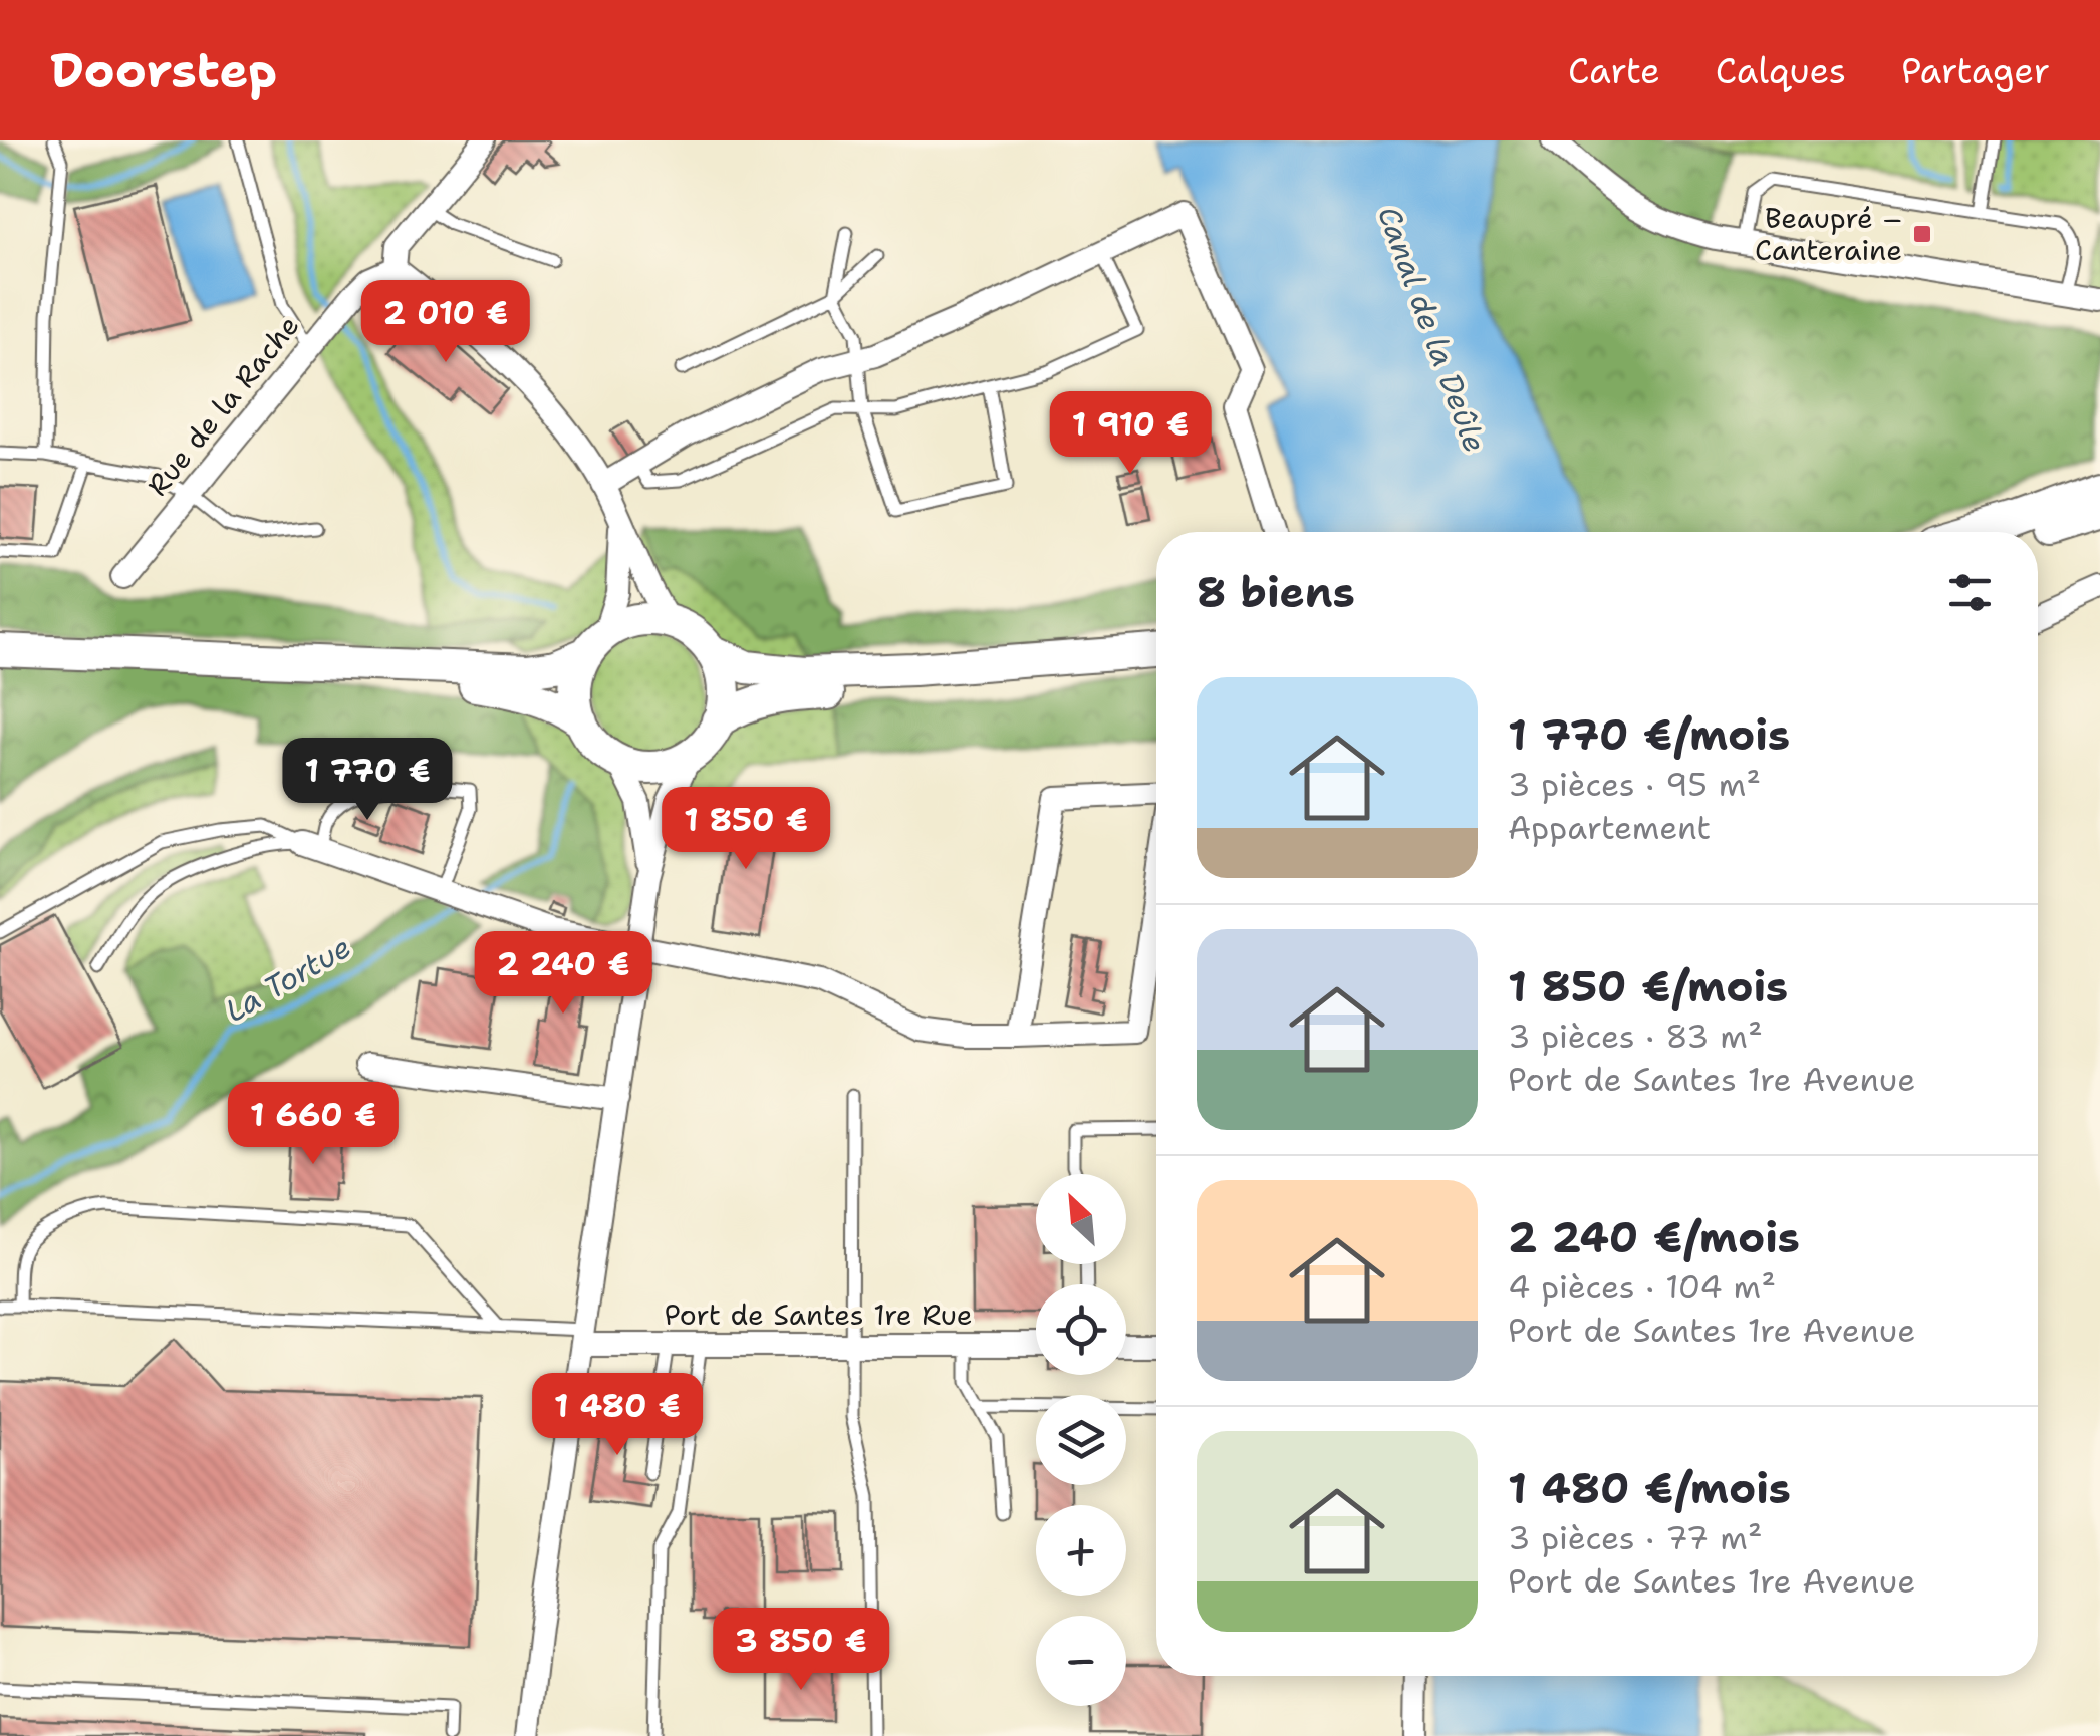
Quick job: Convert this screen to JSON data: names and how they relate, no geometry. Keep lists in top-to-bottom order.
{
  "streets": {
    "street": ["Rue de la Rache", "Port de Santes 1re Rue"]
  },
  "water": ["Canal de la Deûle", "La Tortue"],
  "places": {
    "transit": ["Beaupré – Canteraine"]
  },
  "north": "top left",
  "page": {
    "header": "Doorstep",
    "nav": ["Carte", "Calques", "Partager"],
    "price": [
      "2 010 €",
      "1 910 €",
      "1 770 €",
      "1 850 €",
      "2 240 €",
      "1 660 €",
      "1 480 €",
      "3 850 €"
    ],
    "heading": "8 biens",
    "list": [
      {
        "name": "1 770 €/mois",
        "note": "3 pièces · 95 m² · Appartement"
      },
      {
        "name": "1 850 €/mois",
        "note": "3 pièces · 83 m² · Port de Santes 1re Avenue"
      },
      {
        "name": "2 240 €/mois",
        "note": "4 pièces · 104 m² · Port de Santes 1re Avenue"
      },
      {
        "name": "1 480 €/mois",
        "note": "3 pièces · 77 m² · Port de Santes 1re Avenue"
      }
    ],
    "map_buttons": ["+", "−"]
  }
}
